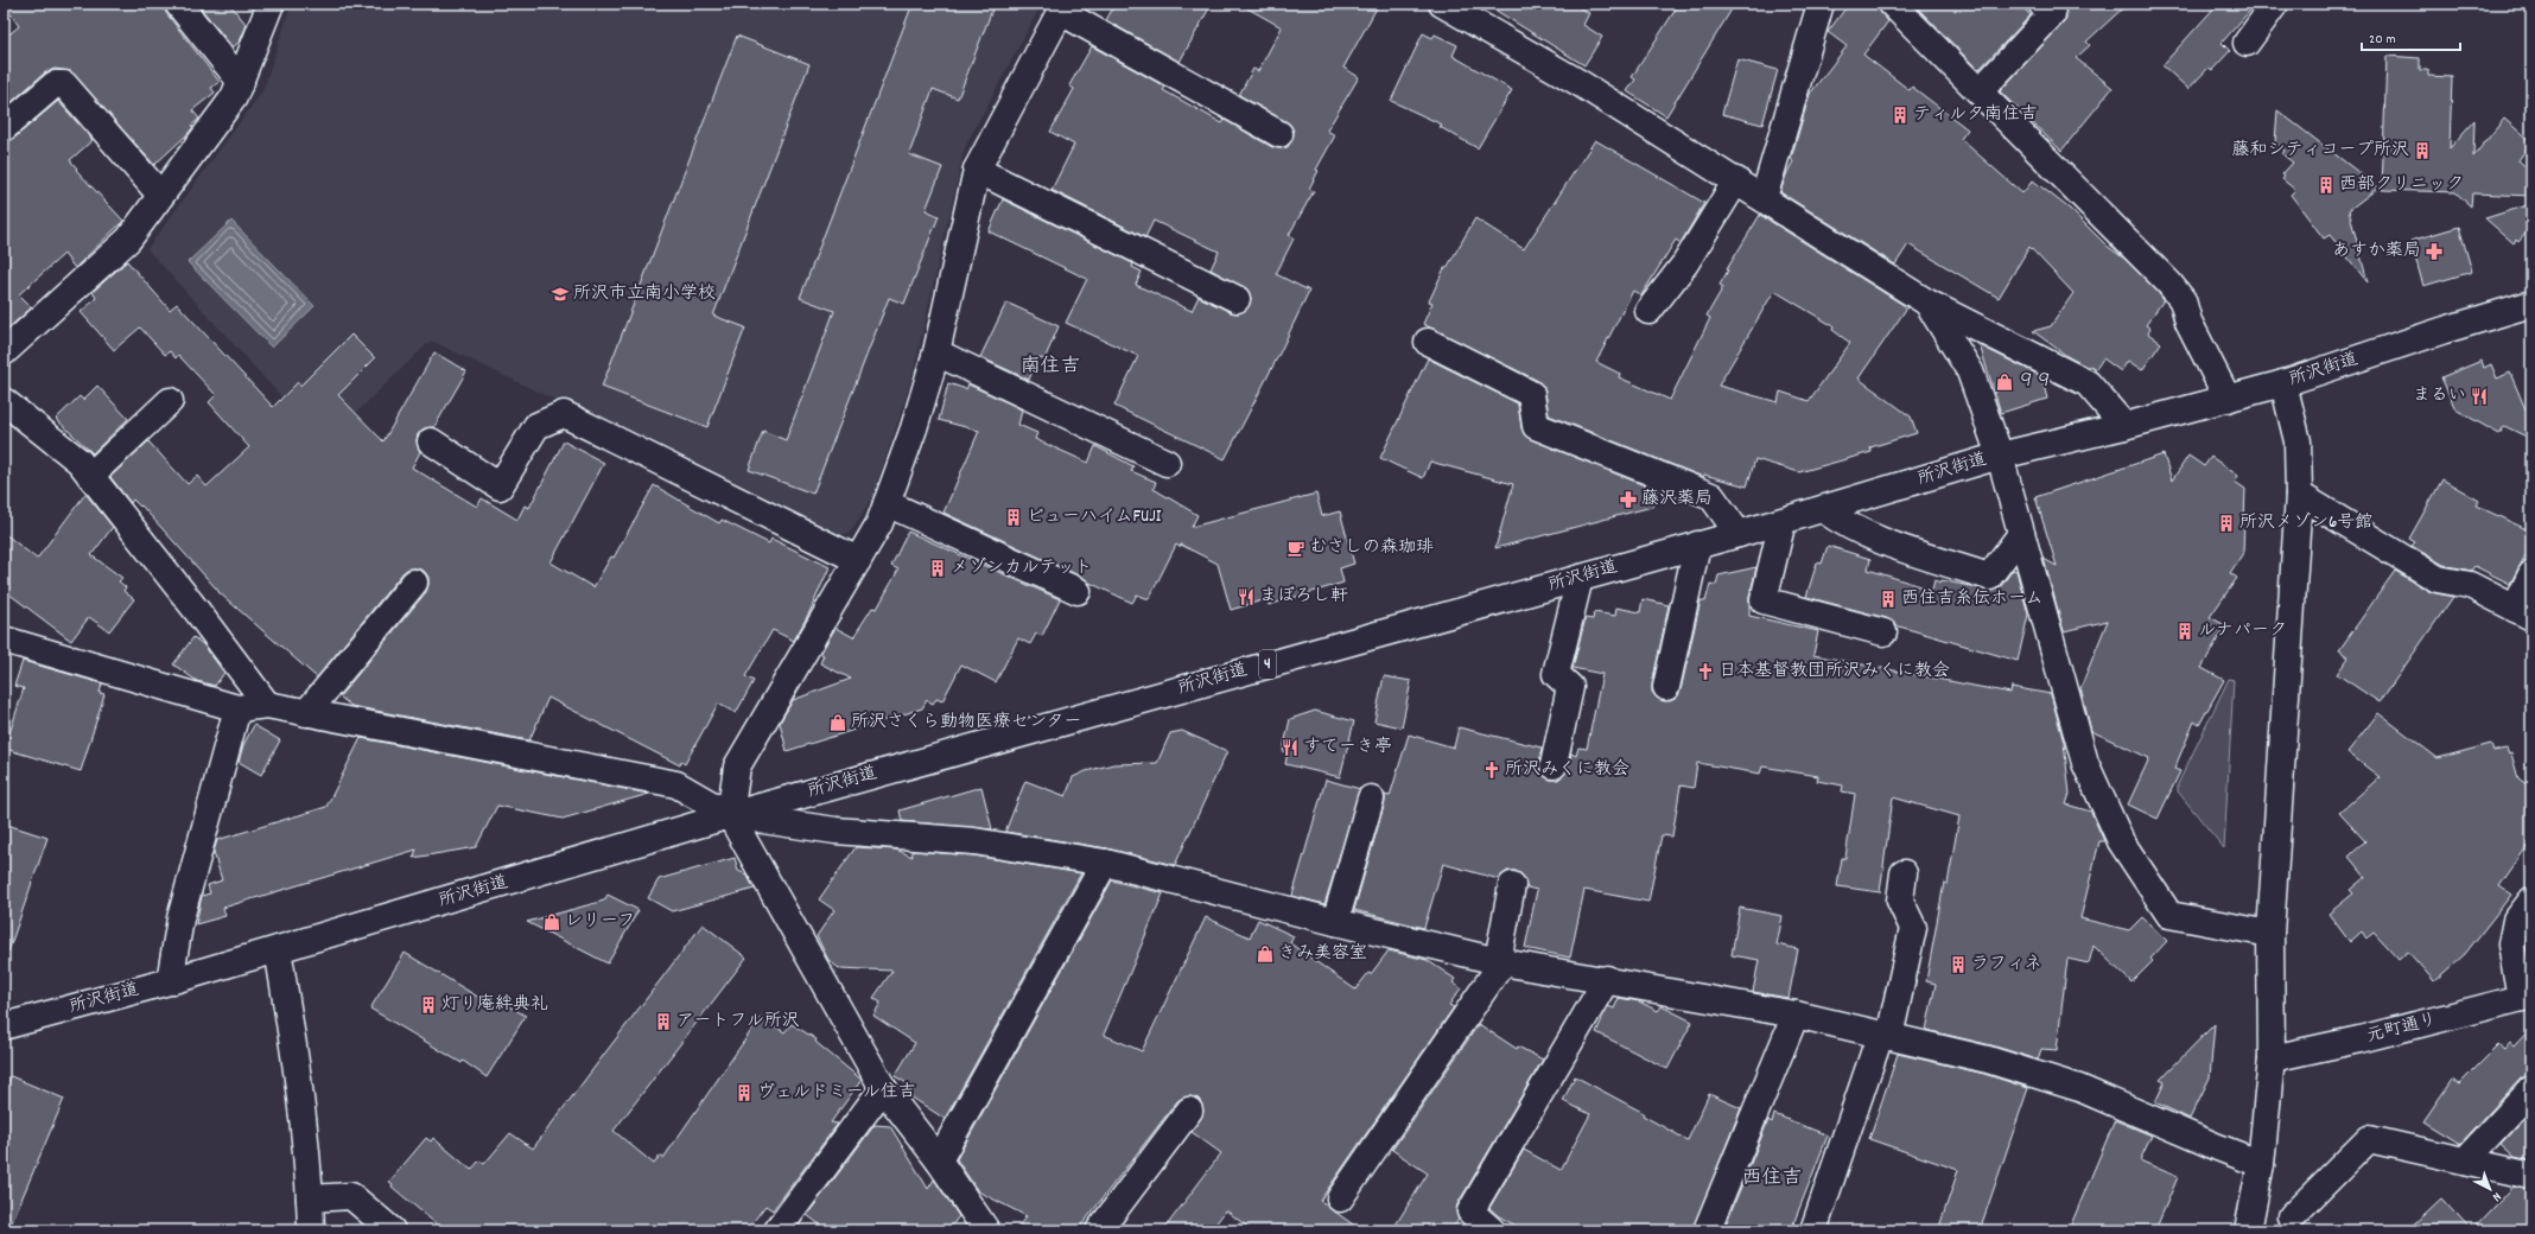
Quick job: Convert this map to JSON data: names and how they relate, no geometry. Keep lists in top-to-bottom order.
{
  "streets": {
    "street": ["所沢街道", "4", "元町通り"]
  },
  "districts": ["南住吉", "西住吉"],
  "places": {
    "building": [
      "ティルタ南住吉",
      "藤和シティコープ所沢",
      "西部クリニック",
      "ビューハイムFUJI",
      "所沢メゾン6号館",
      "メゾンカルテット",
      "西住吉糸伝ホーム",
      "ルナパーク",
      "ラフィネ",
      "灯り庵絆典礼",
      "アートフル所沢",
      "ヴェルドミール住吉"
    ],
    "pharmacy": ["あすか薬局", "藤沢薬局"],
    "school or university": ["所沢市立南小学校"],
    "shop": [
      "９９",
      "所沢さくら動物医療センター",
      "レリーフ",
      "きみ美容室"
    ],
    "restaurant": ["まるい", "まぼろし軒", "すてーき亭"],
    "cafe": ["むさしの森珈琲"],
    "church": ["日本基督教団所沢みくに教会", "所沢みくに教会"]
  },
  "scale_bar": "20 m",
  "north": "bottom right"
}
